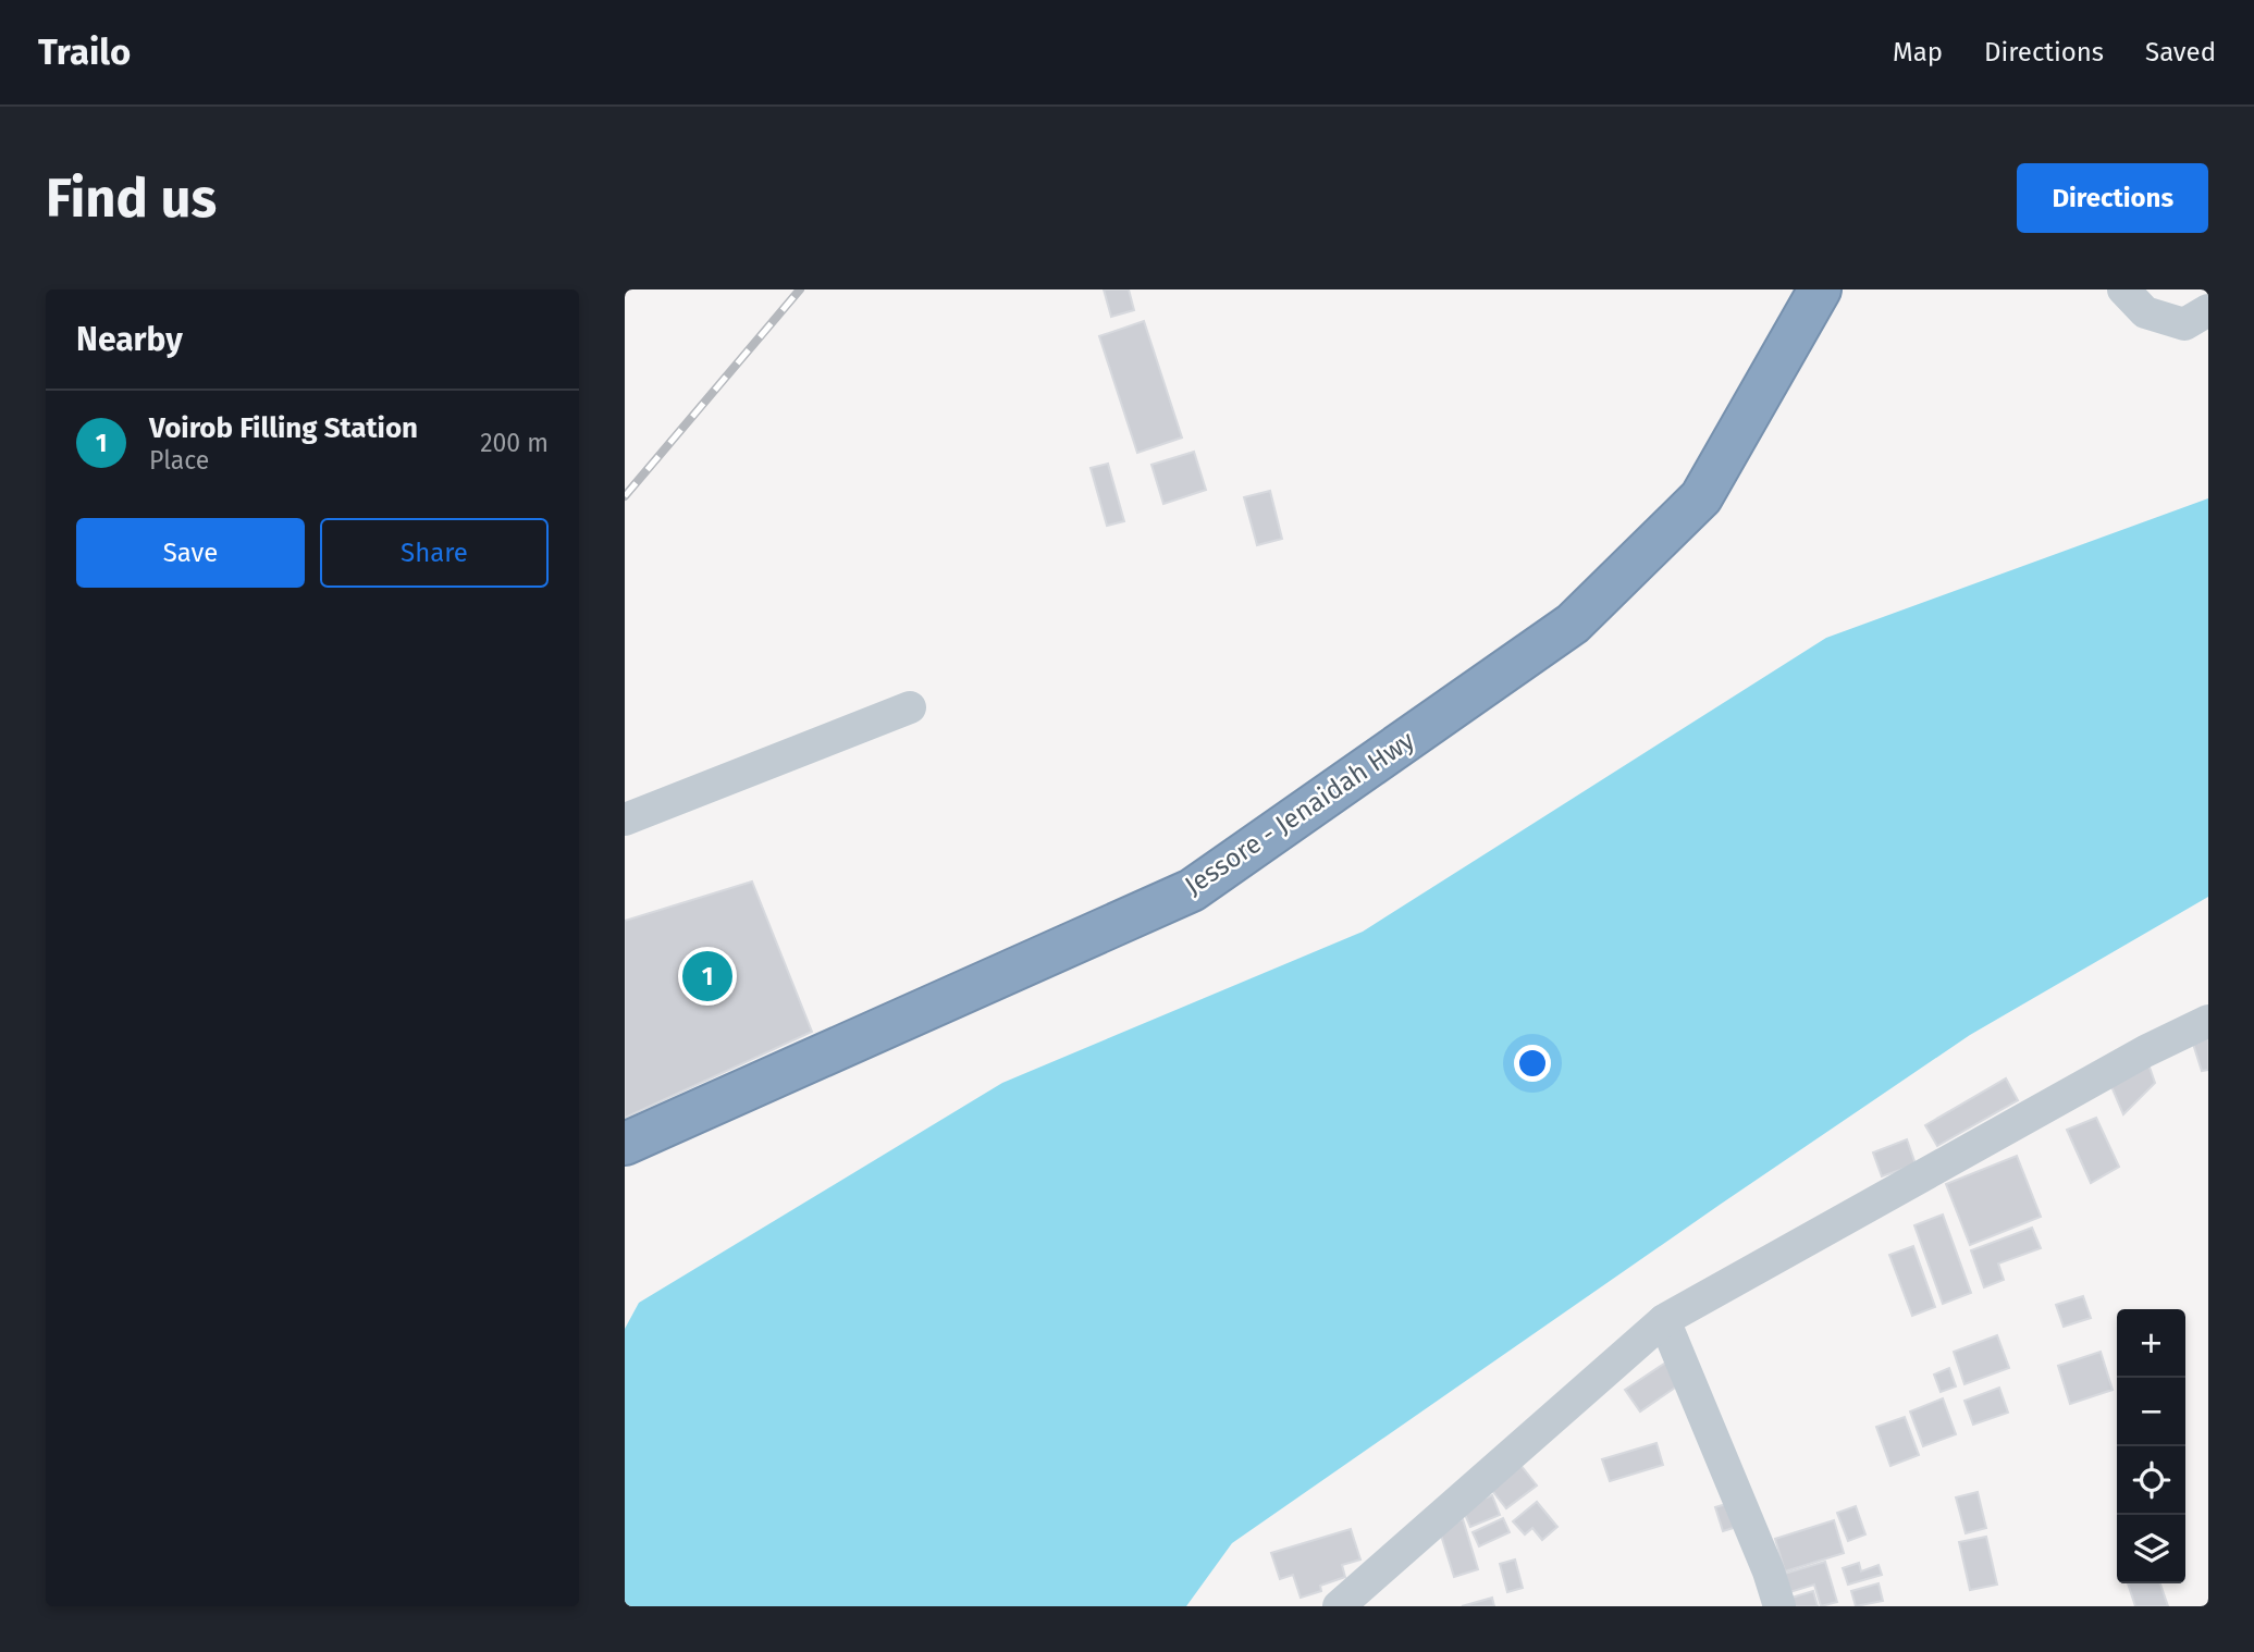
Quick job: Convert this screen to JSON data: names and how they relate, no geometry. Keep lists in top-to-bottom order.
{
  "streets": {
    "highway": ["Jessore - Jenaidah Hwy"]
  },
  "page": {
    "header": "Trailo",
    "nav": ["Map", "Directions", "Saved"],
    "buttons": [
      "Directions",
      ["Save", "Share"]
    ],
    "title": "Find us",
    "heading": "Nearby",
    "list": [
      {
        "mark": "1",
        "name": "Voirob Filling Station",
        "note": "Place",
        "value": "200 m"
      }
    ],
    "pins": "1",
    "map_buttons": ["+", "−"]
  }
}
